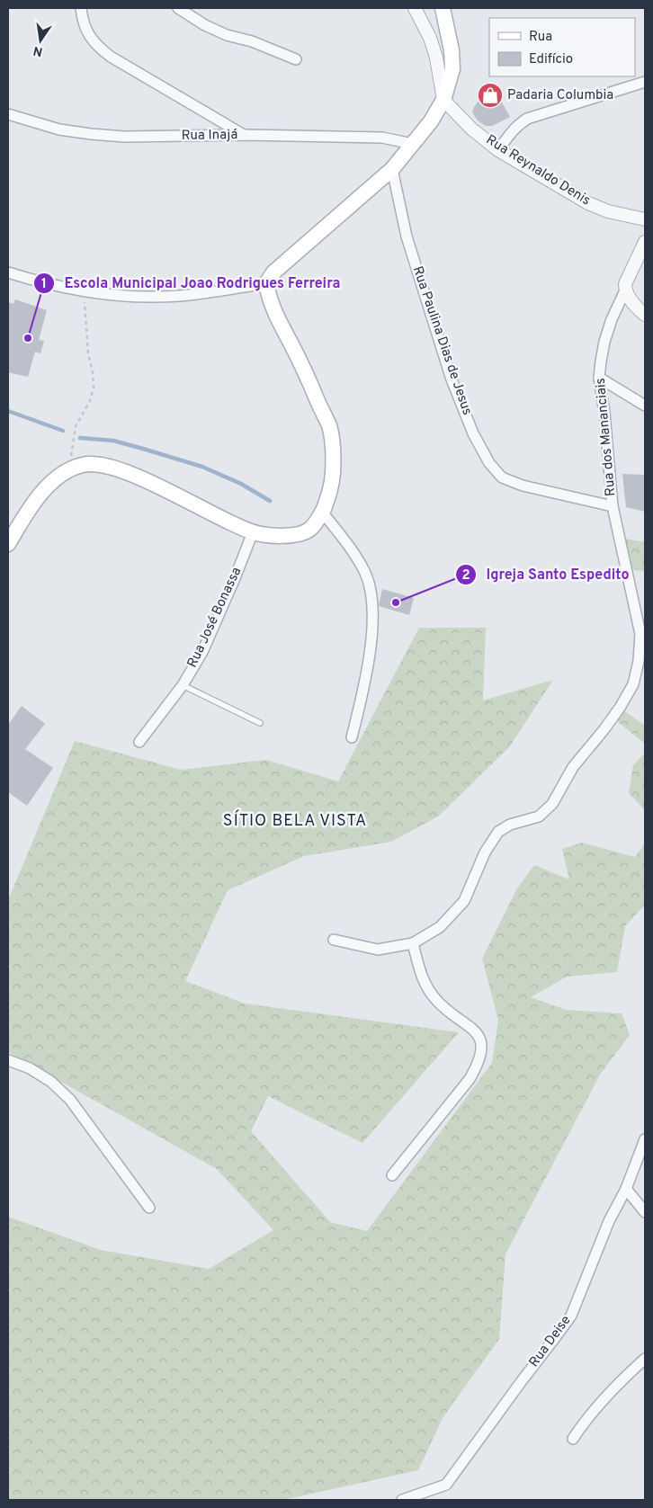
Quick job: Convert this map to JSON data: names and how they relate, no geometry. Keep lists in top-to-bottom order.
{
  "streets": {
    "street": [
      "Rua Inajá",
      "Rua Reynaldo Denis",
      "Rua Paulina Dias de Jesus",
      "Rua dos Mananciais",
      "Rua José Bonassa",
      "Rua Deise"
    ]
  },
  "crossings": [
    ["Rua Paulina Dias de Jesus", "Rua dos Mananciais"]
  ],
  "districts": ["SÍTIO BELA VISTA"],
  "places": {
    "shop": ["Padaria Columbia"],
    "other": ["Escola Municipal Joao Rodrigues Ferreira", "Igreja Santo Espedito"]
  },
  "legend": ["Rua", "Edifício"],
  "north": "bottom"
}
